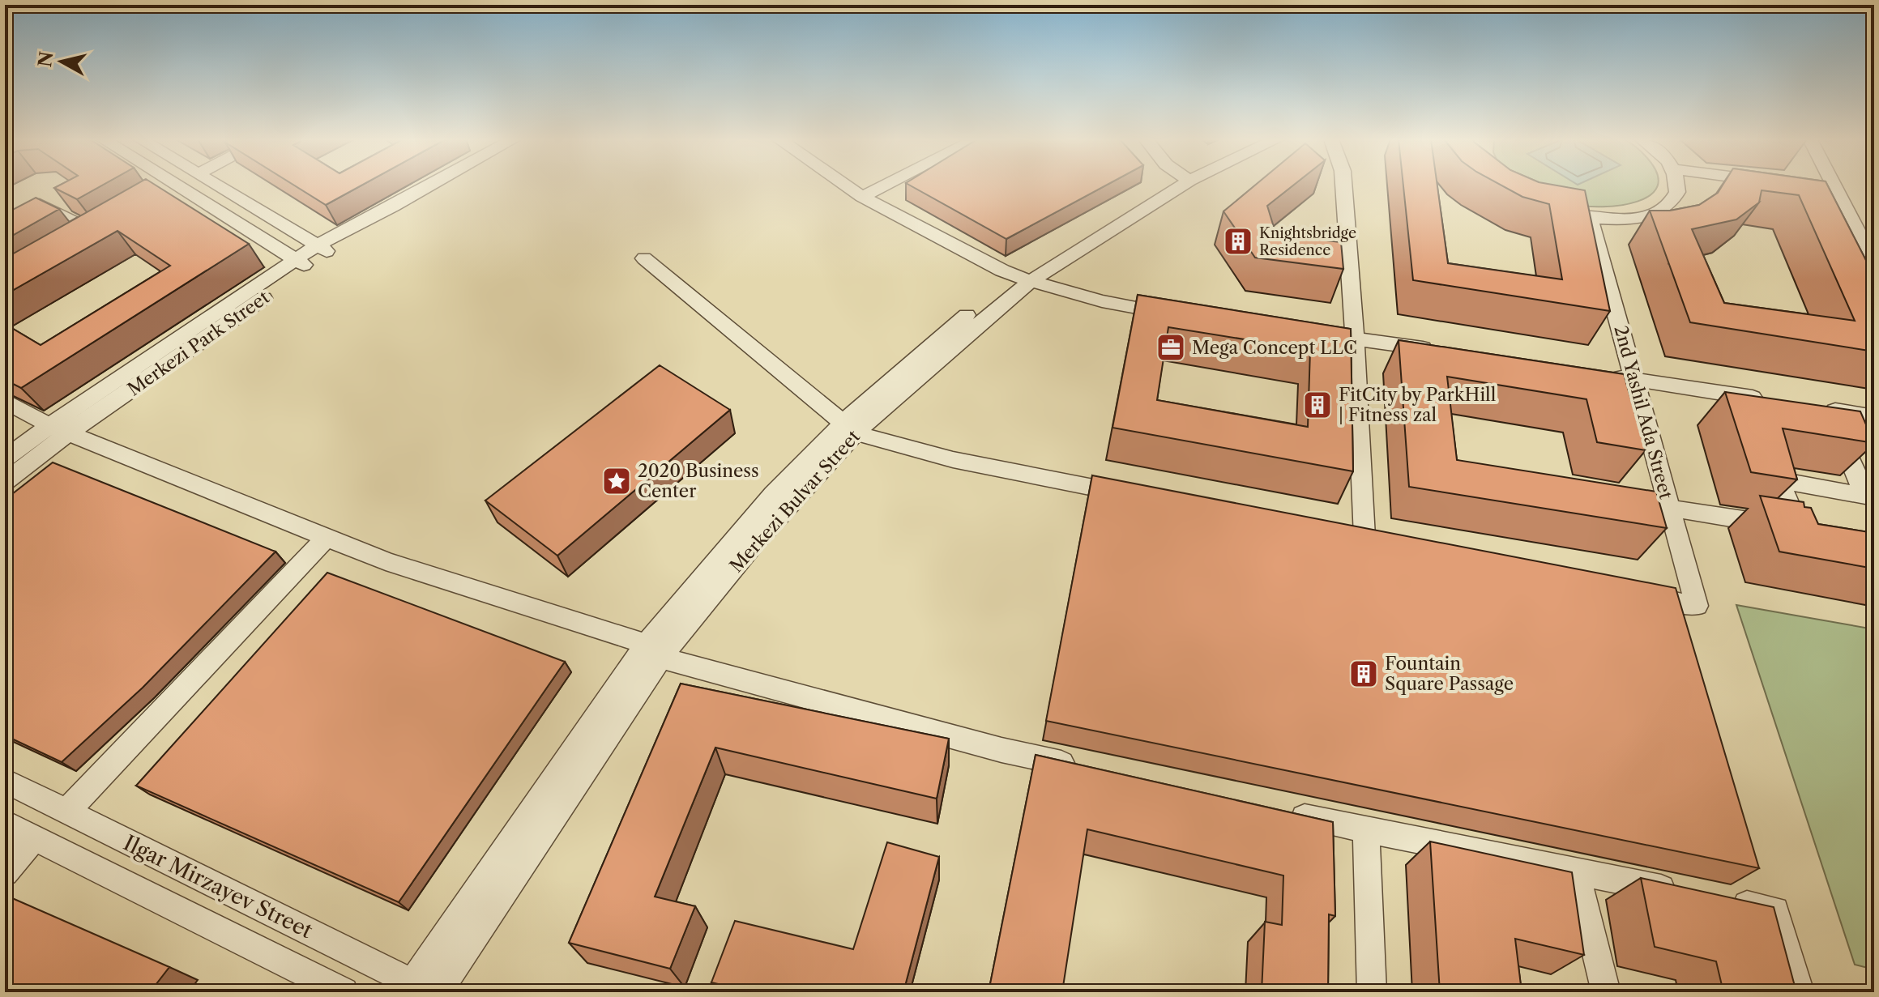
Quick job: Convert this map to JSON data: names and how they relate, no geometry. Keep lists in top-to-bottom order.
{
  "streets": {
    "street": [
      "Merkezi Park Street",
      "2nd Yashil Ada Street",
      "Merkezi Bulvar Street",
      "Ilgar Mirzayev Street"
    ]
  },
  "crossings": [
    ["Merkezi Bulvar Street", "Ilgar Mirzayev Street"]
  ],
  "places": {
    "building": ["Knightsbridge Residence", "FitCity by ParkHill | Fitness zal", "Fountain Square Passage"],
    "office": ["Mega Concept LLC"],
    "place": ["2020 Business Center"]
  },
  "north": "left"
}
